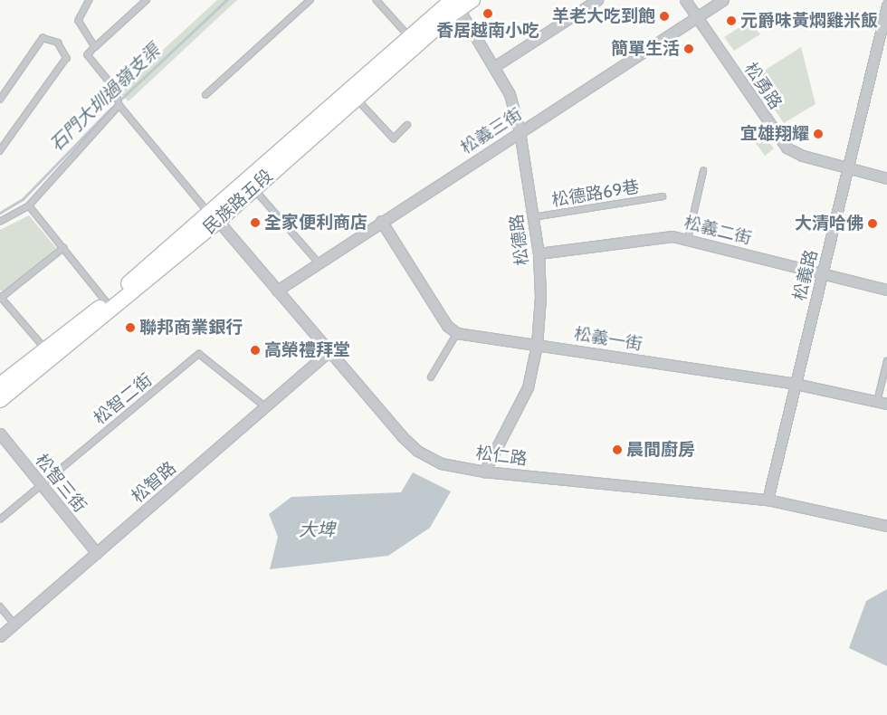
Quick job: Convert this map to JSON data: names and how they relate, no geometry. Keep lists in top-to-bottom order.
{
  "streets": {
    "main road": ["民族路五段"],
    "street": [
      "松勇路",
      "松義三街",
      "松義二街",
      "松德路",
      "松義路",
      "松義一街",
      "松仁路",
      "松智路",
      "松智三街"
    ],
    "lane": ["松德路69巷", "松智二街"]
  },
  "crossings": [
    ["松勇路", "松義三街"],
    ["松勇路", "松義路"],
    ["松義三街", "松德路"],
    ["松義三街", "松仁路"],
    ["松德路69巷", "松德路"],
    ["民族路五段", "松德路"],
    ["民族路五段", "松仁路"],
    ["松義二街", "松德路"],
    ["松義二街", "松義路"],
    ["松德路", "松義一街"],
    ["松德路", "松仁路"],
    ["松義路", "松義一街"],
    ["松義路", "松仁路"],
    ["松智二街", "松智路"],
    ["松智二街", "松智三街"],
    ["松仁路", "松智路"],
    ["松智路", "松智三街"]
  ],
  "water": ["石門大圳過嶺支渠", "大埤"],
  "places": [
    "香居越南小吃",
    "羊老大吃到飽",
    "元爵味黃燜雞米飯",
    "簡單生活",
    "宜雄翔耀",
    "全家便利商店",
    "大清哈佛",
    "聯邦商業銀行",
    "高榮禮拜堂",
    "晨間廚房"
  ]
}
